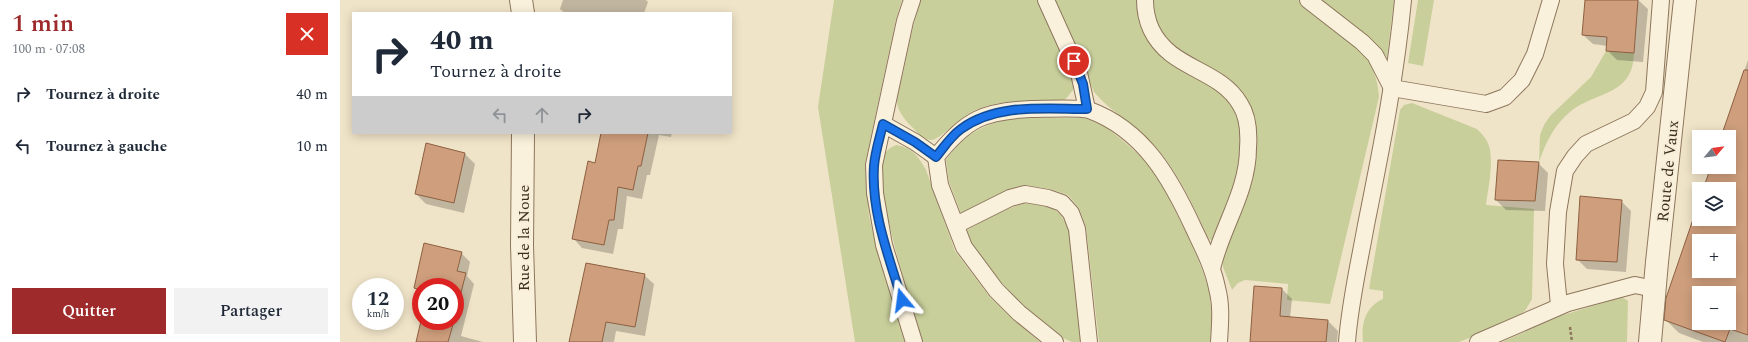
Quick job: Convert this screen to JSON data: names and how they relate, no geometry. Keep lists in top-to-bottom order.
{
  "streets": {
    "street": ["Route de Vaux", "Rue de la Noue"]
  },
  "north": "top right",
  "page": {
    "heading": ["1 min", "100 m · 07:08"],
    "turn": ["40 m", "Tournez à droite"],
    "list": [
      {
        "name": "Tournez à droite",
        "value": "40 m"
      },
      {
        "name": "Tournez à gauche",
        "value": "10 m"
      }
    ],
    "map_buttons": ["+", "−"],
    "speed": "12 km/h",
    "limit": "20",
    "buttons": ["Quitter", "Partager"]
  }
}
